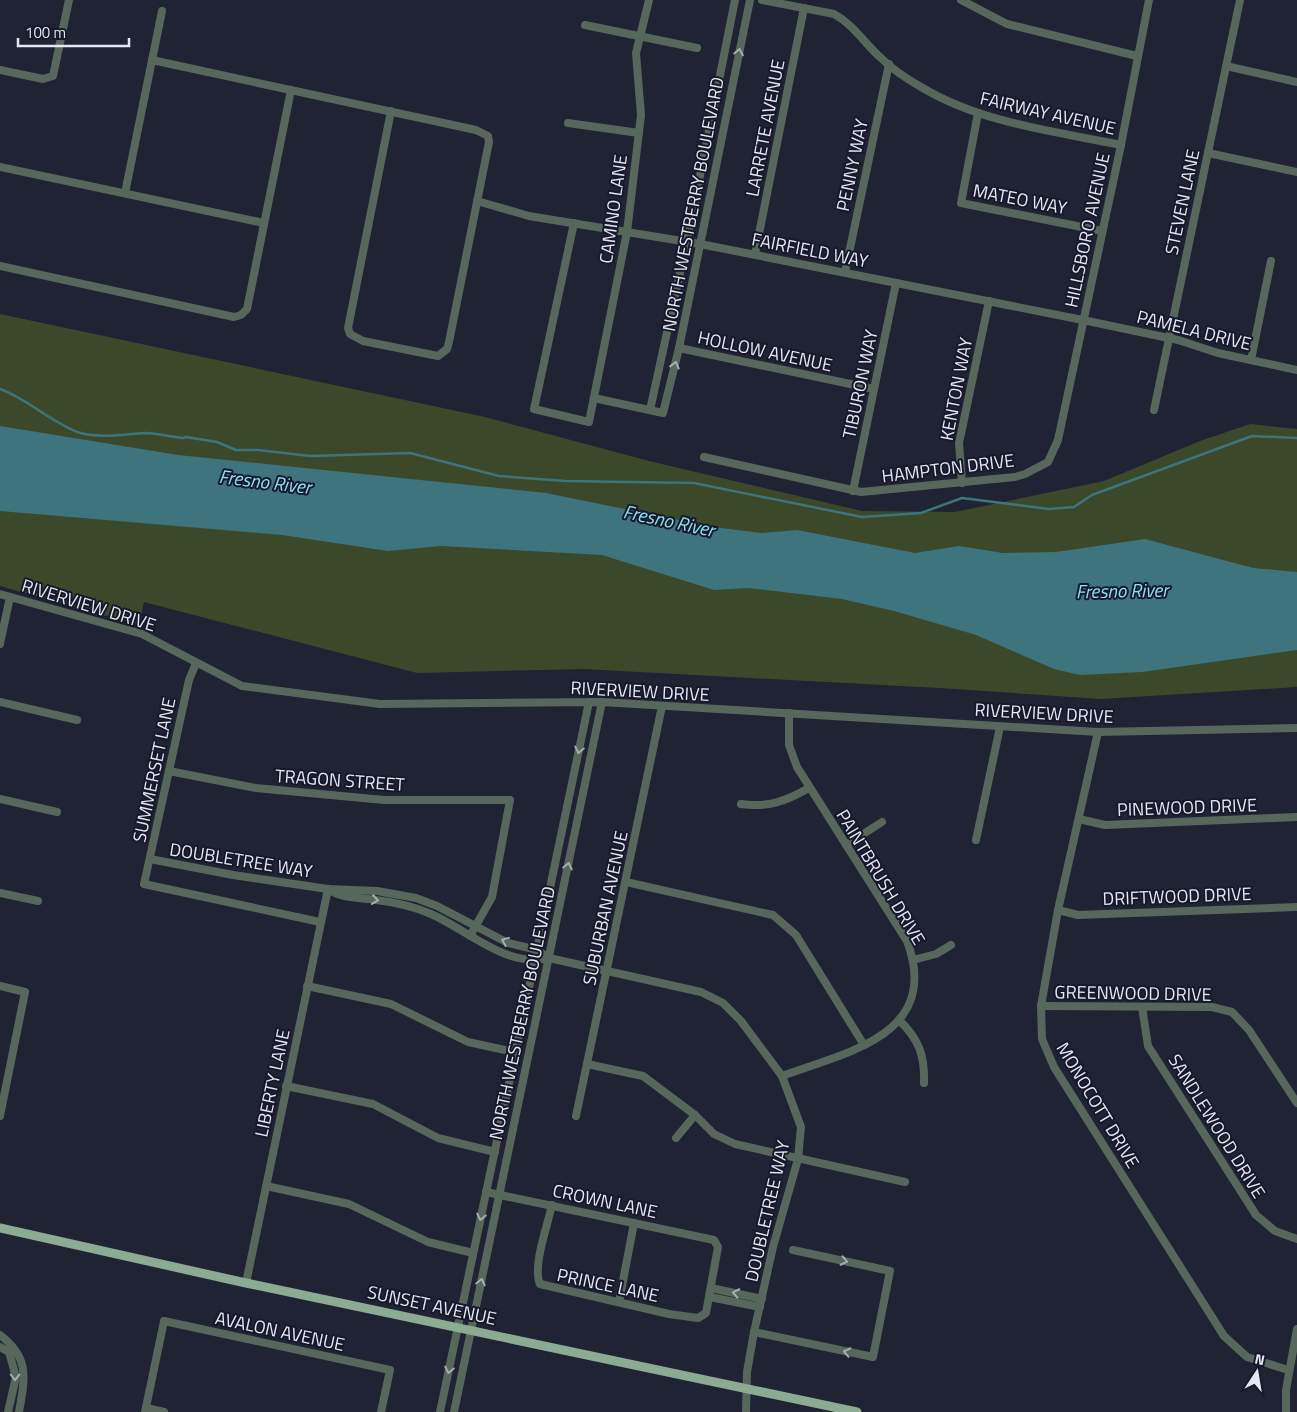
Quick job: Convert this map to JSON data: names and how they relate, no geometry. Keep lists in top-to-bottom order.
{
  "streets": {
    "main road": ["SUNSET AVENUE"],
    "street": [
      "FAIRWAY AVENUE",
      "LARRETE AVENUE",
      "PENNY WAY",
      "MATEO WAY",
      "STEVEN LANE",
      "NORTH WESTBERRY BOULEVARD",
      "CAMINO LANE",
      "HILLSBORO AVENUE",
      "FAIRFIELD WAY",
      "PAMELA DRIVE",
      "HOLLOW AVENUE",
      "TIBURON WAY",
      "KENTON WAY",
      "HAMPTON DRIVE",
      "RIVERVIEW DRIVE",
      "SUMMERSET LANE",
      "TRAGON STREET",
      "PINEWOOD DRIVE",
      "DOUBLETREE WAY",
      "PAINTBRUSH DRIVE",
      "DRIFTWOOD DRIVE",
      "SUBURBAN AVENUE",
      "GREENWOOD DRIVE",
      "LIBERTY LANE",
      "MONOCOTT DRIVE",
      "SANDLEWOOD DRIVE",
      "CROWN LANE",
      "PRINCE LANE",
      "AVALON AVENUE"
    ]
  },
  "crossings": [
    ["FAIRWAY AVENUE", "LARRETE AVENUE"],
    ["FAIRWAY AVENUE", "PENNY WAY"],
    ["FAIRWAY AVENUE", "MATEO WAY"],
    ["FAIRWAY AVENUE", "HILLSBORO AVENUE"],
    ["LARRETE AVENUE", "FAIRFIELD WAY"],
    ["PENNY WAY", "FAIRFIELD WAY"],
    ["MATEO WAY", "HILLSBORO AVENUE"],
    ["STEVEN LANE", "PAMELA DRIVE"],
    ["NORTH WESTBERRY BOULEVARD", "FAIRFIELD WAY"],
    ["NORTH WESTBERRY BOULEVARD", "HOLLOW AVENUE"],
    ["NORTH WESTBERRY BOULEVARD", "RIVERVIEW DRIVE"],
    ["NORTH WESTBERRY BOULEVARD", "DOUBLETREE WAY"],
    ["NORTH WESTBERRY BOULEVARD", "CROWN LANE"],
    ["NORTH WESTBERRY BOULEVARD", "SUNSET AVENUE"],
    ["CAMINO LANE", "FAIRFIELD WAY"],
    ["HILLSBORO AVENUE", "FAIRFIELD WAY"],
    ["HILLSBORO AVENUE", "PAMELA DRIVE"],
    ["HILLSBORO AVENUE", "HAMPTON DRIVE"],
    ["FAIRFIELD WAY", "PAMELA DRIVE"],
    ["FAIRFIELD WAY", "TIBURON WAY"],
    ["FAIRFIELD WAY", "KENTON WAY"],
    ["FAIRFIELD WAY", "HAMPTON DRIVE"],
    ["PAMELA DRIVE", "HAMPTON DRIVE"],
    ["HOLLOW AVENUE", "TIBURON WAY"],
    ["TIBURON WAY", "HAMPTON DRIVE"],
    ["KENTON WAY", "HAMPTON DRIVE"],
    ["RIVERVIEW DRIVE", "SUMMERSET LANE"],
    ["RIVERVIEW DRIVE", "PAINTBRUSH DRIVE"],
    ["RIVERVIEW DRIVE", "SUBURBAN AVENUE"],
    ["RIVERVIEW DRIVE", "MONOCOTT DRIVE"],
    ["SUMMERSET LANE", "TRAGON STREET"],
    ["SUMMERSET LANE", "DOUBLETREE WAY"],
    ["SUMMERSET LANE", "LIBERTY LANE"],
    ["TRAGON STREET", "DOUBLETREE WAY"],
    ["PINEWOOD DRIVE", "MONOCOTT DRIVE"],
    ["DOUBLETREE WAY", "PAINTBRUSH DRIVE"],
    ["DOUBLETREE WAY", "SUBURBAN AVENUE"],
    ["DOUBLETREE WAY", "LIBERTY LANE"],
    ["DOUBLETREE WAY", "SUNSET AVENUE"],
    ["DRIFTWOOD DRIVE", "MONOCOTT DRIVE"],
    ["GREENWOOD DRIVE", "MONOCOTT DRIVE"],
    ["GREENWOOD DRIVE", "SANDLEWOOD DRIVE"],
    ["LIBERTY LANE", "SUNSET AVENUE"],
    ["CROWN LANE", "PRINCE LANE"]
  ],
  "water": ["Fresno River"],
  "scale_bar": "100 m",
  "north": "top"
}
